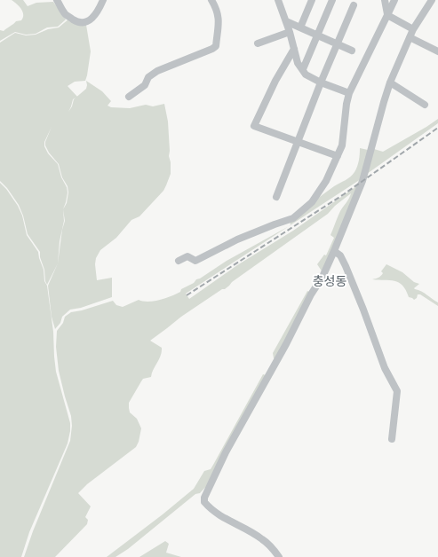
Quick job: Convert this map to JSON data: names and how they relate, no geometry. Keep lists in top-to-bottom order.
{
  "districts": ["충성동"]
}
